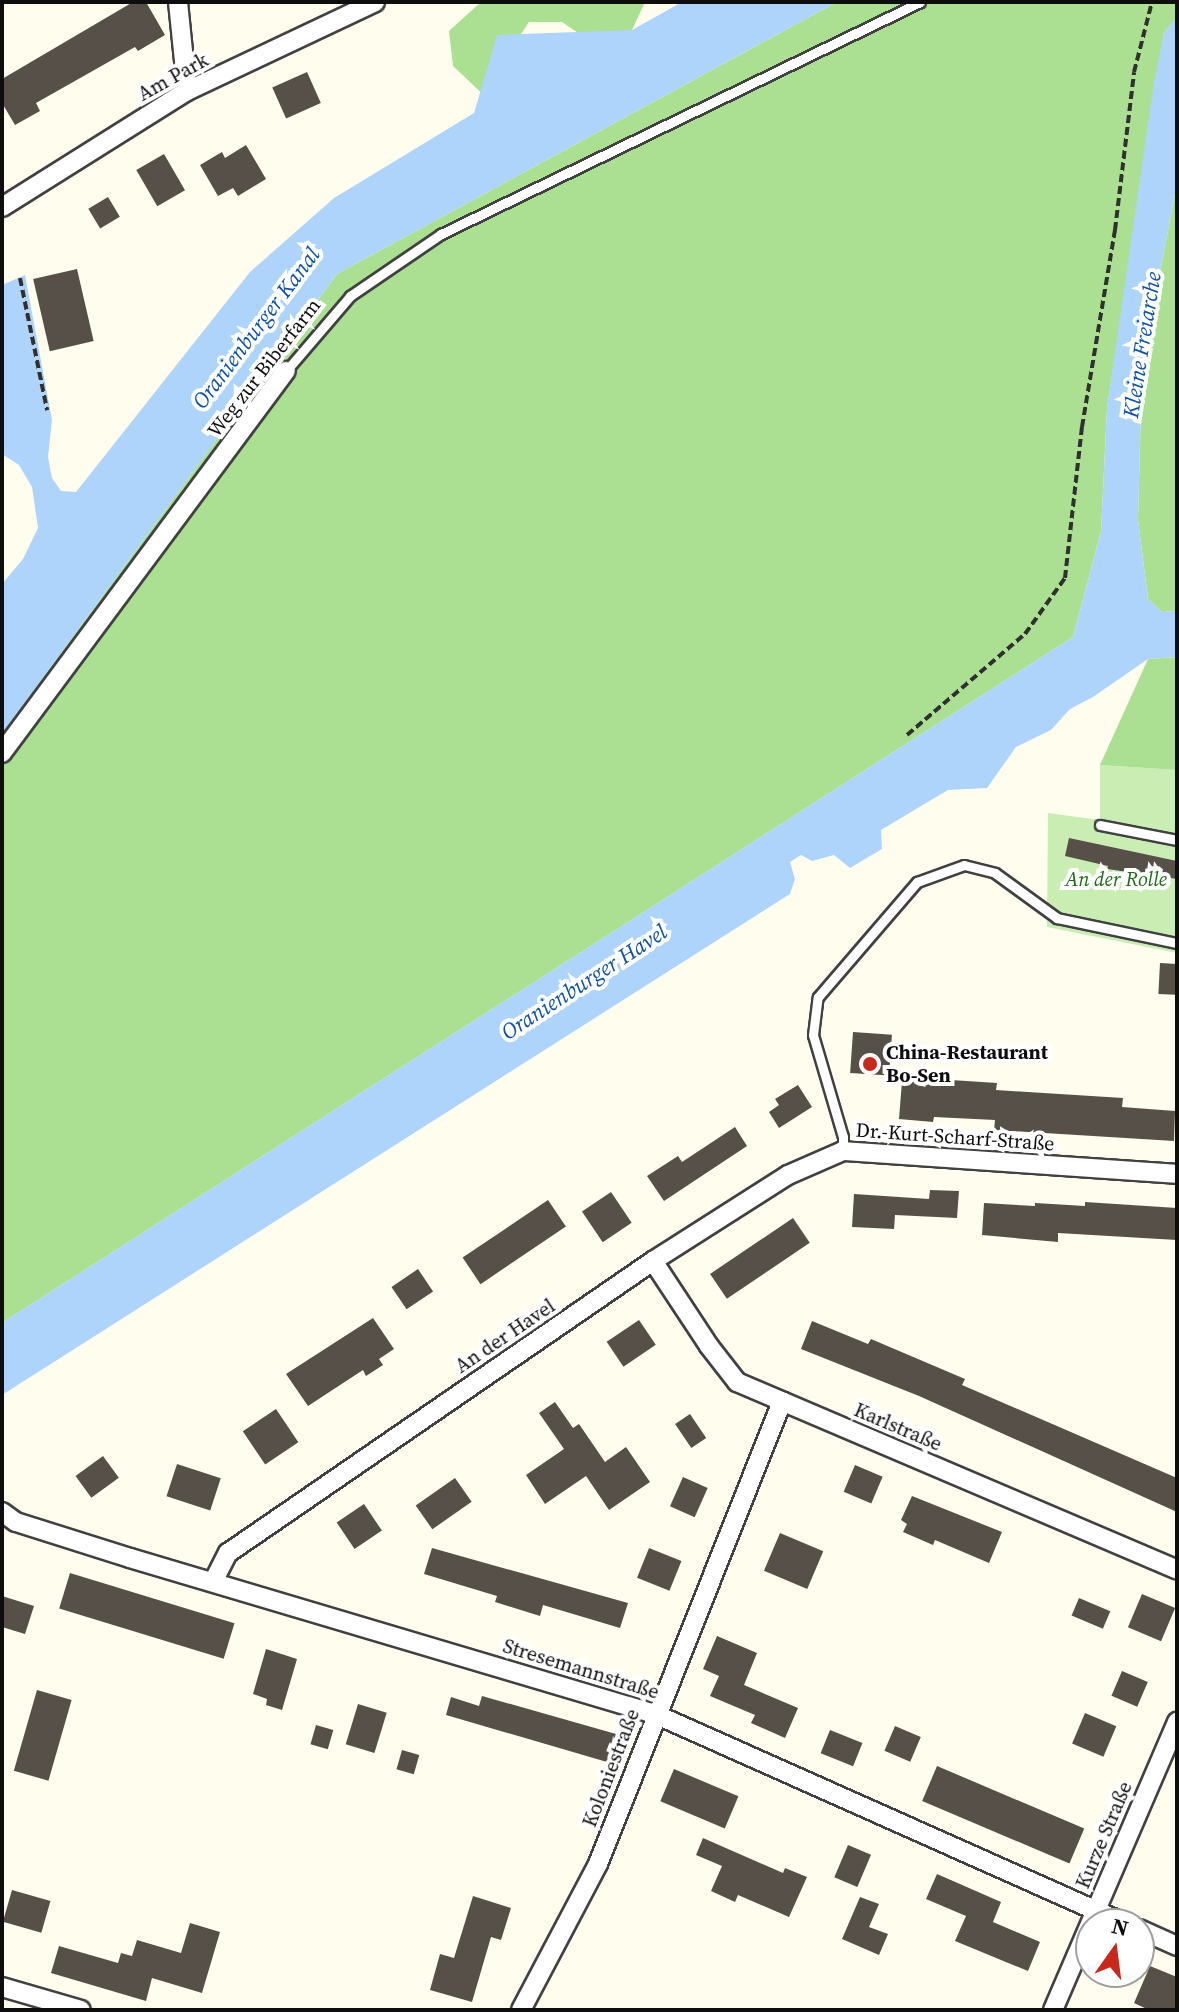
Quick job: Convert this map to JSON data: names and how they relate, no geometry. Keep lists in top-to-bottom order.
{
  "streets": {
    "street": [
      "Am Park",
      "Weg zur Biberfarm",
      "Dr.-Kurt-Scharf-Straße",
      "An der Havel",
      "Karlstraße",
      "Stresemannstraße",
      "Koloniestraße",
      "Kurze Straße"
    ]
  },
  "crossings": [
    ["Dr.-Kurt-Scharf-Straße", "An der Havel"],
    ["An der Havel", "Karlstraße"],
    ["An der Havel", "Stresemannstraße"],
    ["Karlstraße", "Koloniestraße"],
    ["Stresemannstraße", "Koloniestraße"]
  ],
  "water": ["Oranienburger Kanal", "Kleine Freiarche", "Oranienburger Havel"],
  "parks": ["An der Rolle"],
  "places": ["China-Restaurant Bo-Sen"],
  "north": "top"
}
